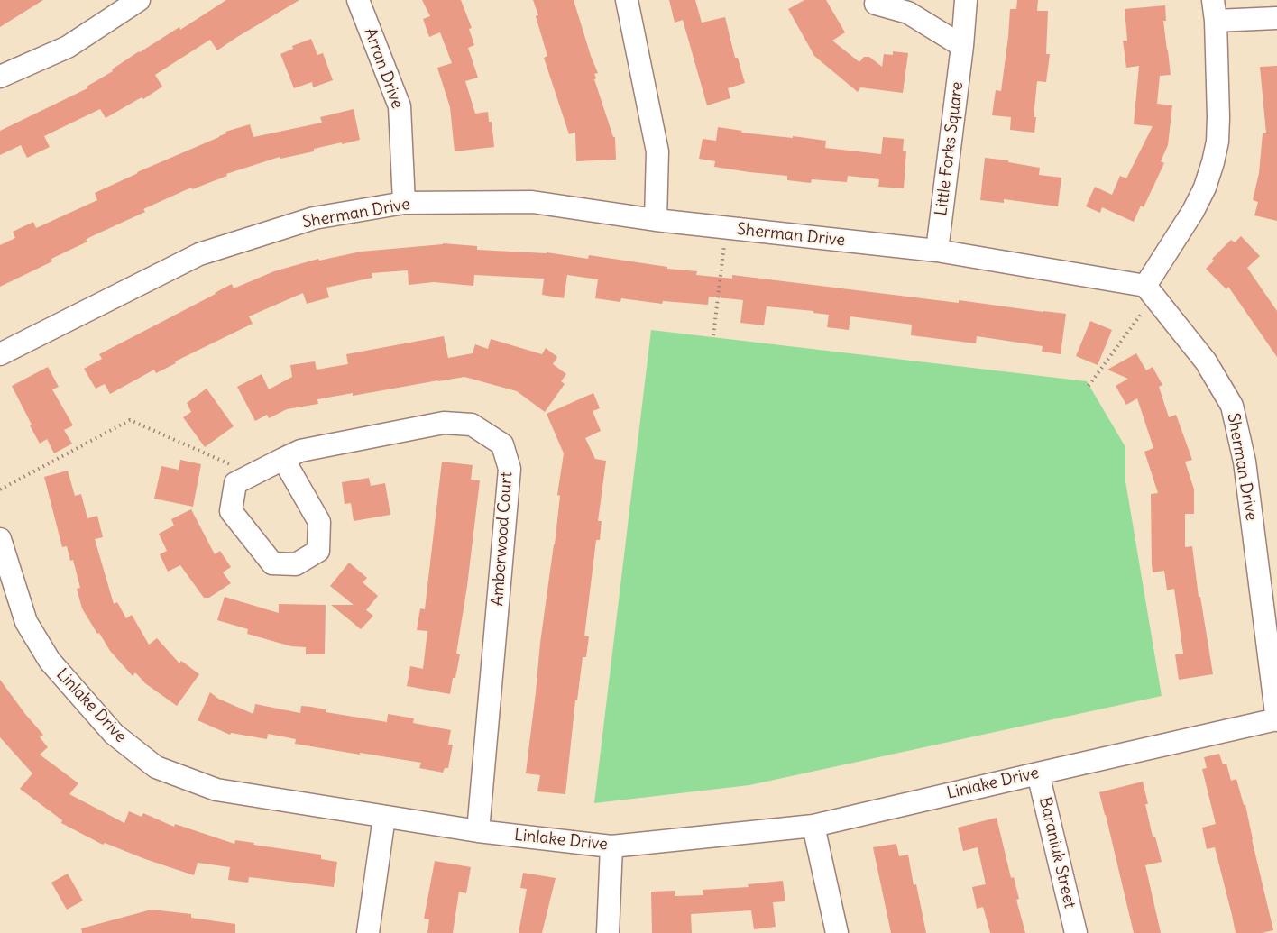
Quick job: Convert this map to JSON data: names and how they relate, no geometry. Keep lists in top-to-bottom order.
{
  "streets": {
    "street": [
      "Arran Drive",
      "Little Forks Square",
      "Sherman Drive",
      "Amberwood Court",
      "Linlake Drive",
      "Baraniuk Street"
    ]
  },
  "crossings": [
    ["Arran Drive", "Sherman Drive"],
    ["Little Forks Square", "Sherman Drive"],
    ["Sherman Drive", "Linlake Drive"],
    ["Amberwood Court", "Linlake Drive"],
    ["Linlake Drive", "Baraniuk Street"]
  ]
}
